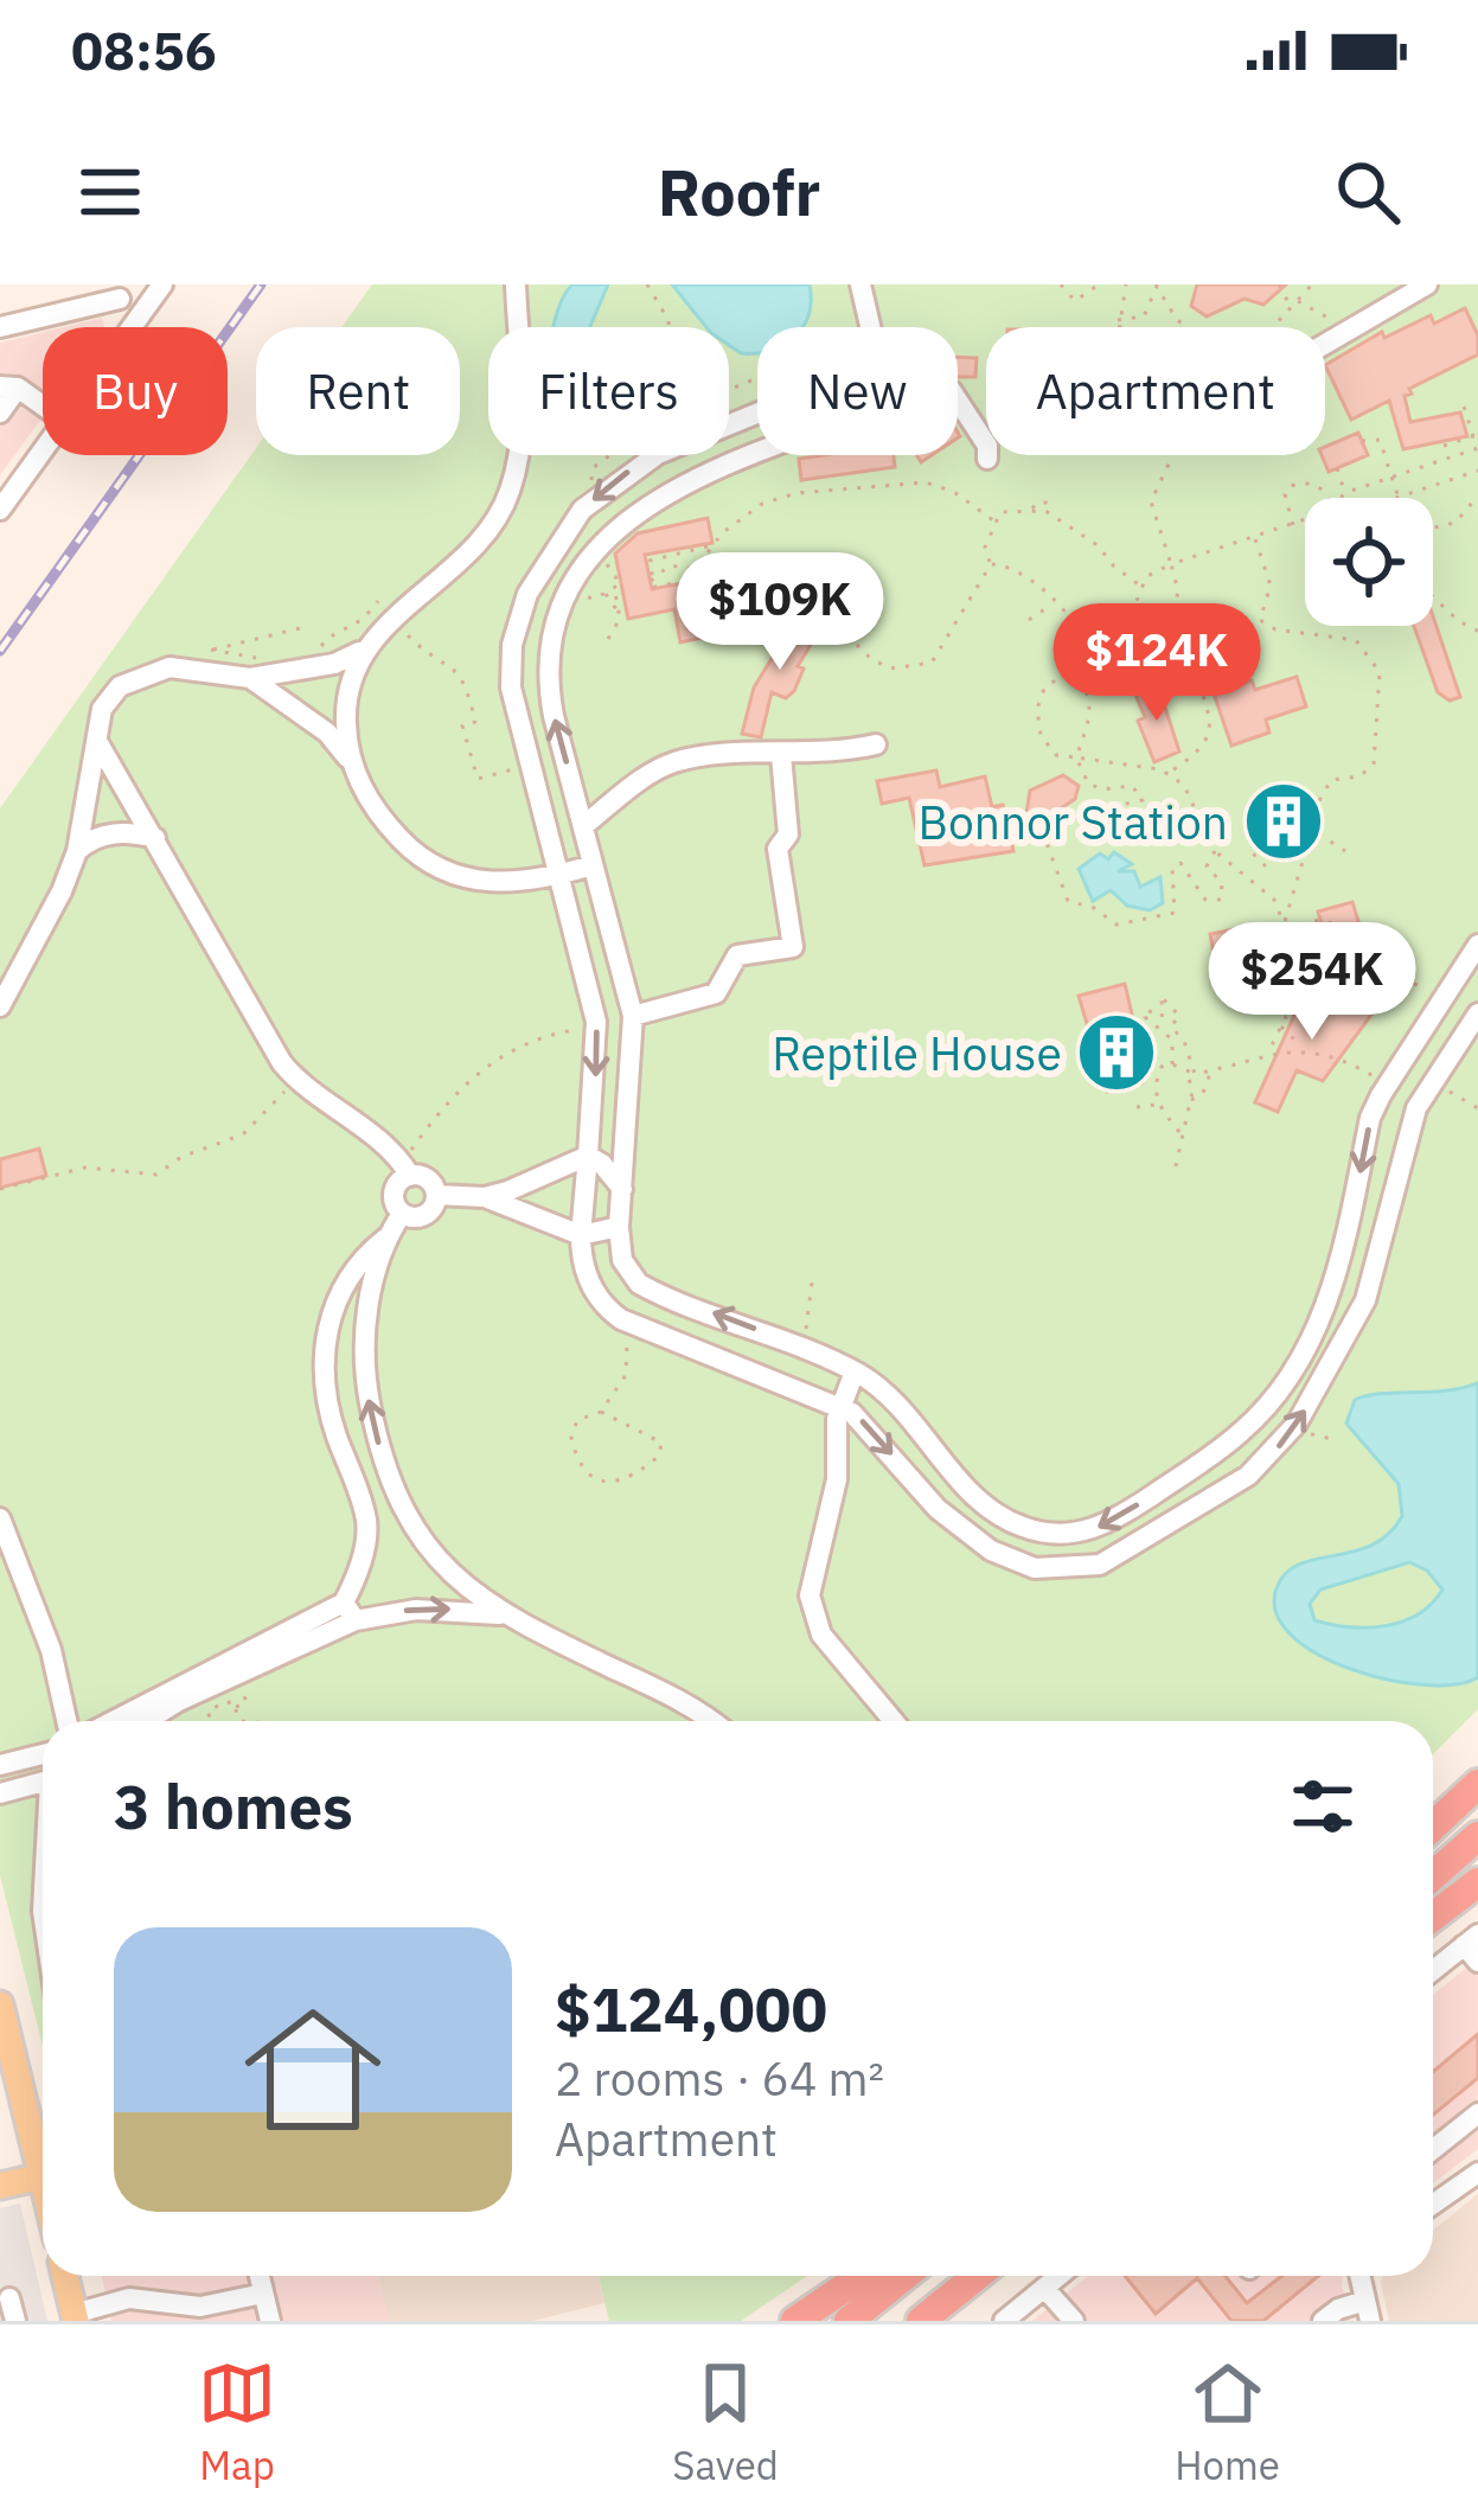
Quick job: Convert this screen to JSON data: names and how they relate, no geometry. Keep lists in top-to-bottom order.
{
  "places": {
    "building": ["Bonnor Station", "Reptile House"]
  },
  "page": {
    "status": "08:56",
    "header": "Roofr",
    "chip": [
      "Buy",
      "Rent",
      "Filters",
      "New",
      "Apartment"
    ],
    "price": ["$109K", "$124K", "$254K"],
    "heading": "3 homes",
    "list": [
      {
        "name": "$124,000",
        "note": "2 rooms · 64 m² · Apartment"
      }
    ],
    "tabs": ["Map", "Saved", "Home"]
  }
}
